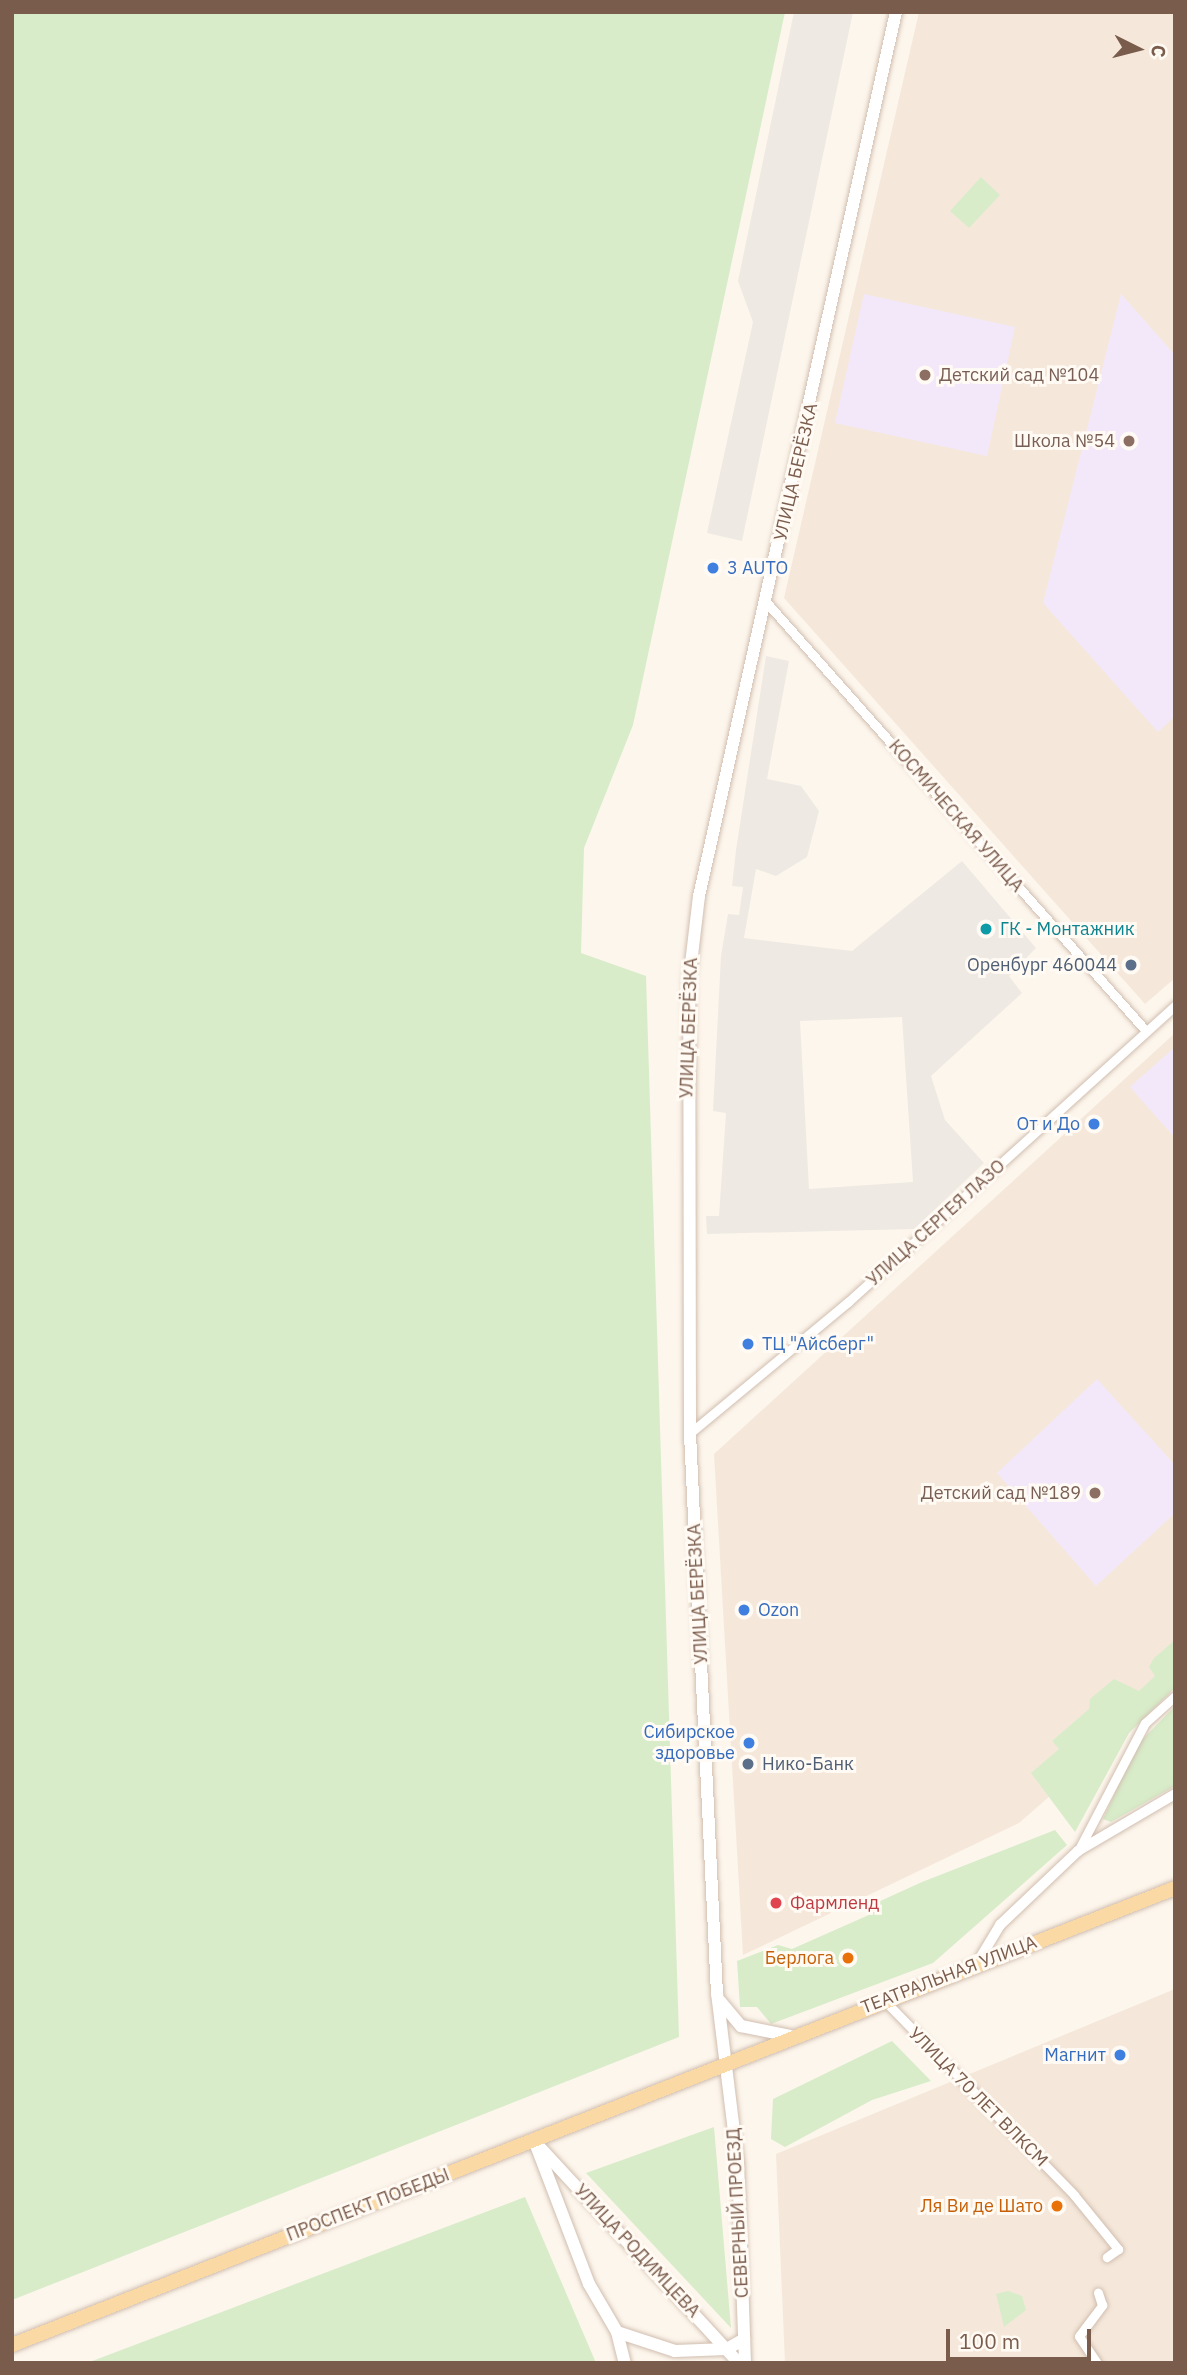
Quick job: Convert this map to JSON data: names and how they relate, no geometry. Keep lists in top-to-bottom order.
{
  "streets": {
    "main road": [
      "УЛИЦА БЕРЁЗКА",
      "ТЕАТРАЛЬНАЯ УЛИЦА",
      "ПРОСПЕКТ ПОБЕДЫ",
      "СЕВЕРНЫЙ ПРОЕЗД",
      "УЛИЦА РОДИМЦЕВА"
    ],
    "street": ["КОСМИЧЕСКАЯ УЛИЦА", "УЛИЦА СЕРГЕЯ ЛАЗО", "УЛИЦА 70 ЛЕТ ВЛКСМ"]
  },
  "crossings": [
    ["УЛИЦА БЕРЁЗКА", "КОСМИЧЕСКАЯ УЛИЦА"],
    ["УЛИЦА БЕРЁЗКА", "УЛИЦА СЕРГЕЯ ЛАЗО"],
    ["УЛИЦА БЕРЁЗКА", "ТЕАТРАЛЬНАЯ УЛИЦА"],
    ["УЛИЦА БЕРЁЗКА", "ПРОСПЕКТ ПОБЕДЫ"],
    ["УЛИЦА БЕРЁЗКА", "СЕВЕРНЫЙ ПРОЕЗД"],
    ["КОСМИЧЕСКАЯ УЛИЦА", "УЛИЦА СЕРГЕЯ ЛАЗО"],
    ["ТЕАТРАЛЬНАЯ УЛИЦА", "УЛИЦА 70 ЛЕТ ВЛКСМ"],
    ["ТЕАТРАЛЬНАЯ УЛИЦА", "ПРОСПЕКТ ПОБЕДЫ"],
    ["ТЕАТРАЛЬНАЯ УЛИЦА", "СЕВЕРНЫЙ ПРОЕЗД"],
    ["ПРОСПЕКТ ПОБЕДЫ", "СЕВЕРНЫЙ ПРОЕЗД"],
    ["ПРОСПЕКТ ПОБЕДЫ", "УЛИЦА РОДИМЦЕВА"]
  ],
  "places": [
    "Детский сад №104",
    "Школа №54",
    "3 AUTO",
    "ГК - Монтажник",
    "Оренбург 460044",
    "От и До",
    "ТЦ \"Айсберг\"",
    "Детский сад №189",
    "Ozon",
    "Сибирское здоровье",
    "Нико-Банк",
    "Фармленд",
    "Берлога",
    "Магнит",
    "Ля Ви де Шато"
  ],
  "scale_bar": "100 m",
  "north": "right"
}
